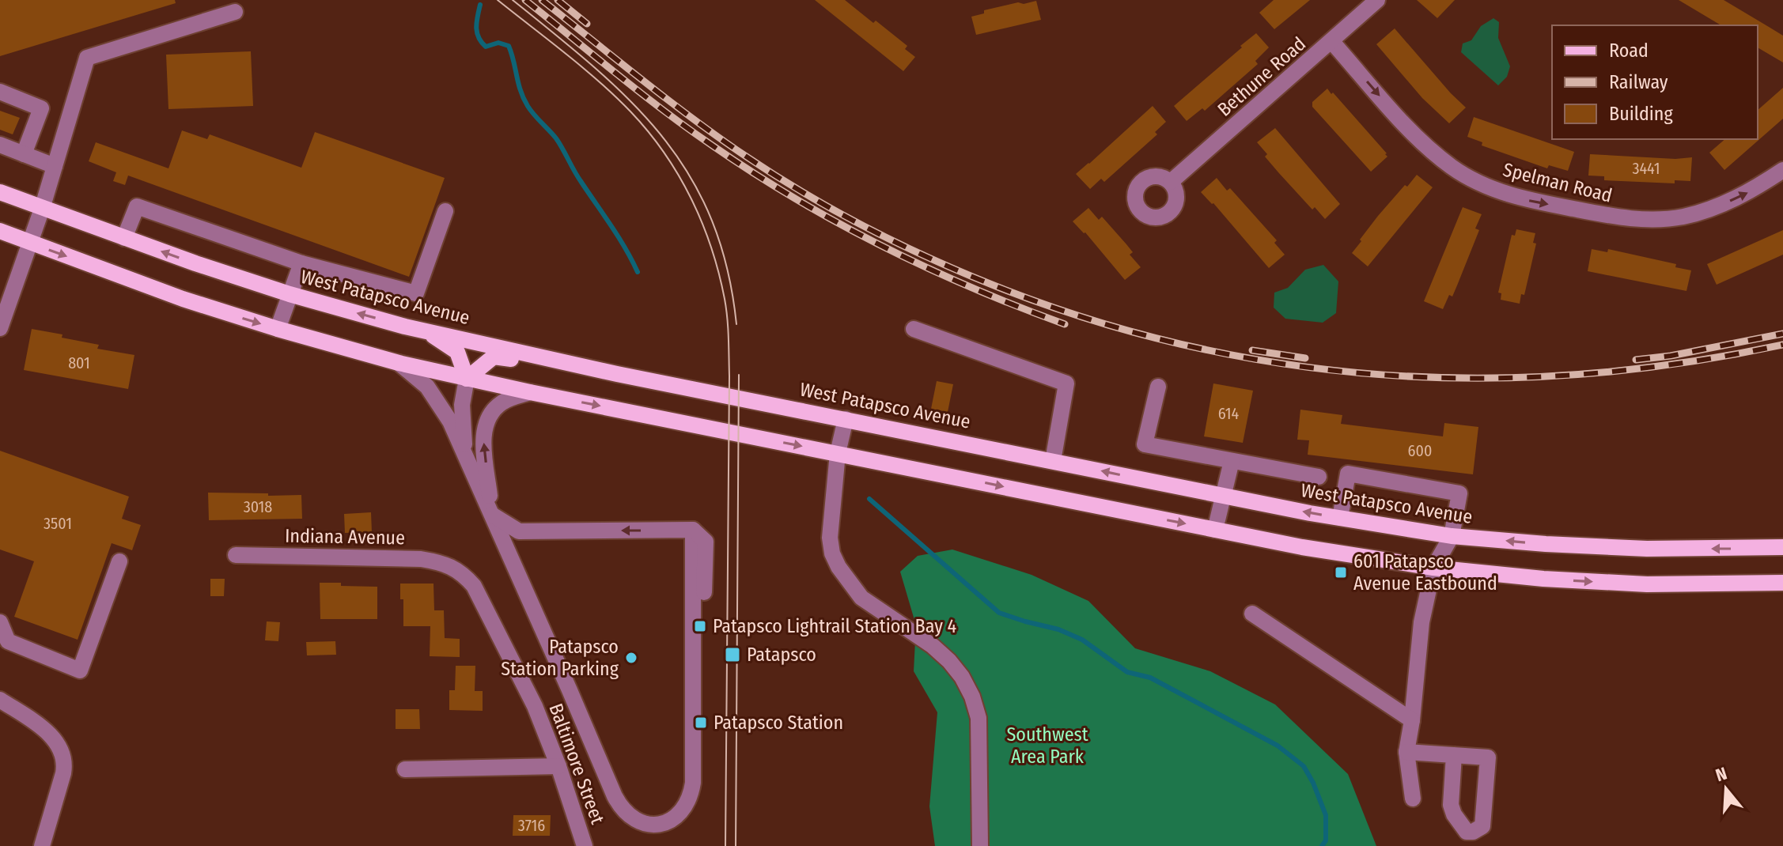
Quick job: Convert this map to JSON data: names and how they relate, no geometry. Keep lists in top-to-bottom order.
{
  "streets": {
    "main road": ["West Patapsco Avenue"],
    "street": [
      "Bethune Road",
      "Spelman Road",
      "Indiana Avenue",
      "Baltimore Street"
    ]
  },
  "crossings": [
    ["Bethune Road", "Spelman Road"],
    ["Indiana Avenue", "Baltimore Street"]
  ],
  "one_way": ["Spelman Road"],
  "parks": ["Southwest Area Park"],
  "places": {
    "transit": [
      "601 Patapsco Avenue Eastbound",
      "Patapsco Lightrail Station Bay 4",
      "Patapsco",
      "Patapsco Station"
    ],
    "other": ["Patapsco Station Parking"]
  },
  "house_numbers": [
    "3441",
    "801",
    "614",
    "600",
    "3018",
    "3501",
    "3716"
  ],
  "legend": ["Road", "Railway", "Building"],
  "north": "top"
}
